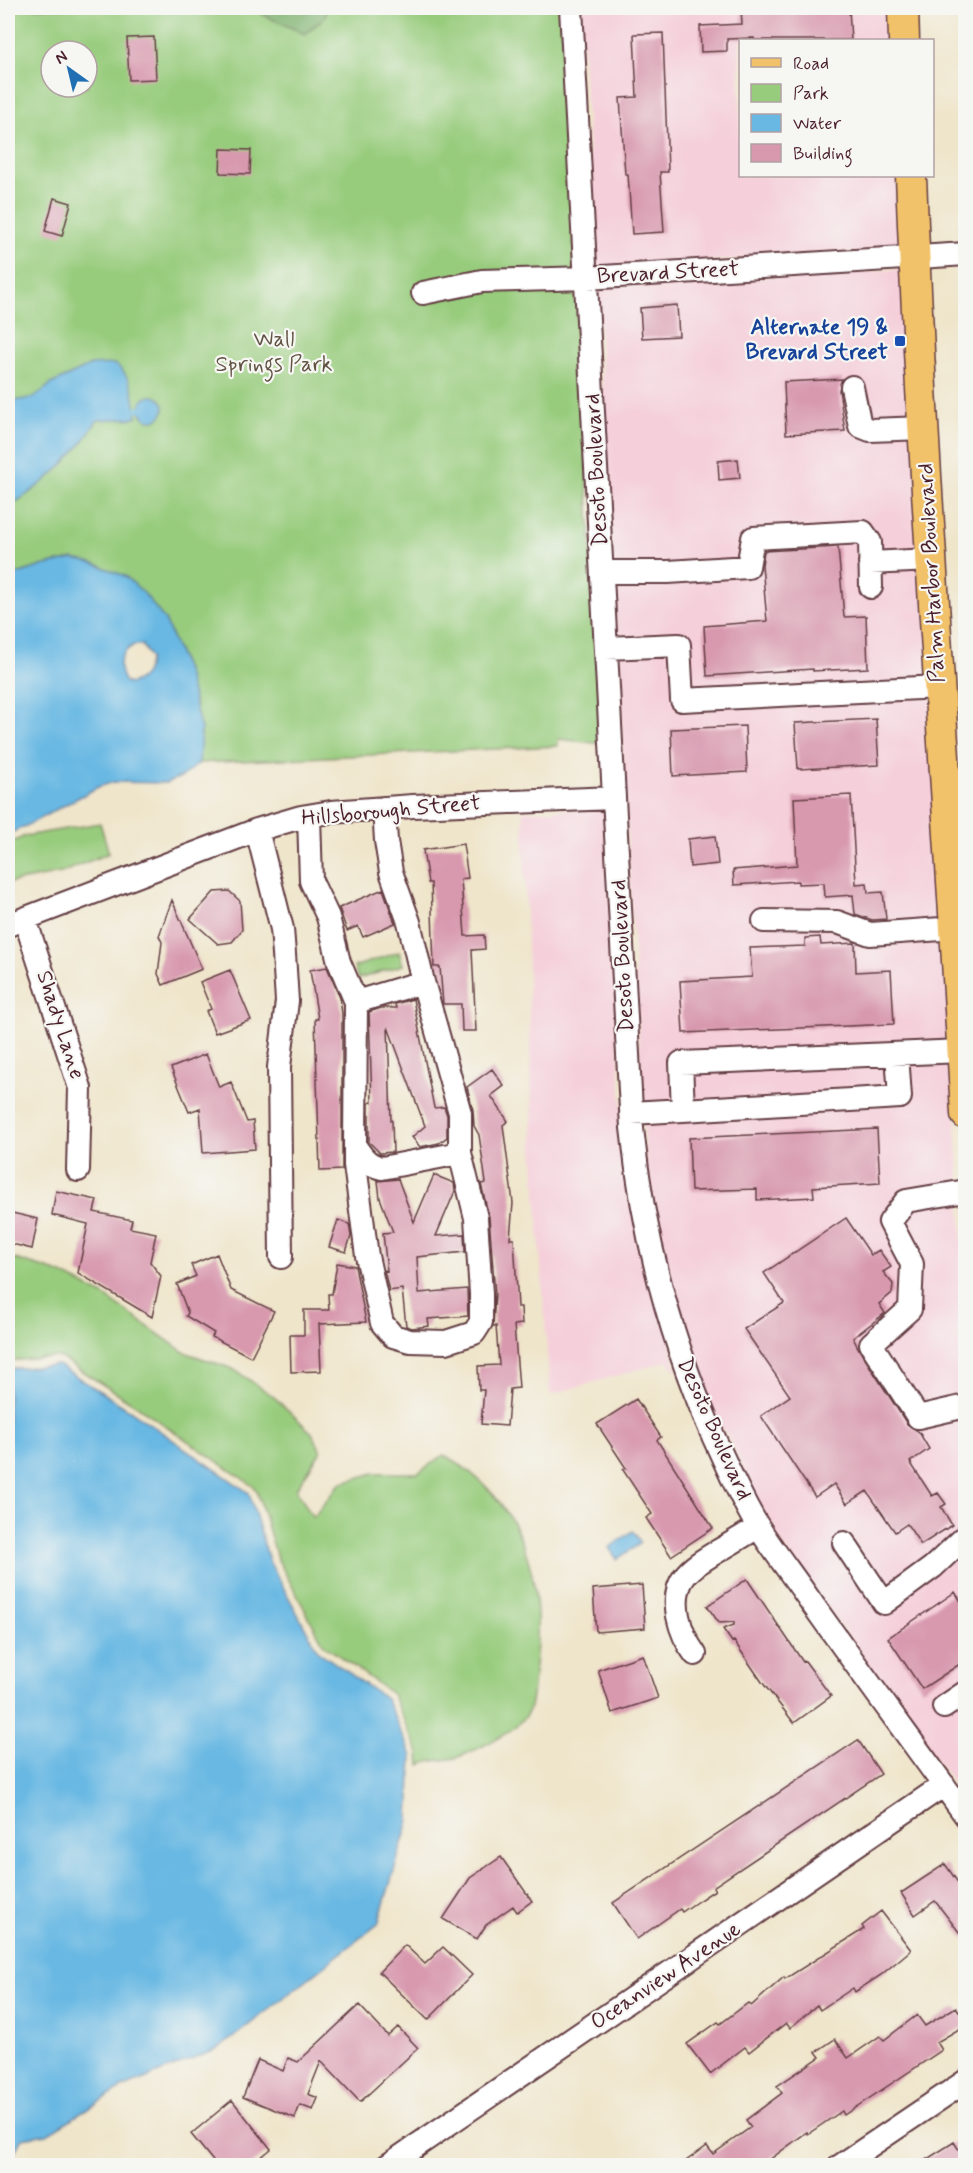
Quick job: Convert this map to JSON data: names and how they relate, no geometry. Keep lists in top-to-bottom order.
{
  "streets": {
    "main road": ["Palm Harbor Boulevard"],
    "street": [
      "Brevard Street",
      "Desoto Boulevard",
      "Hillsborough Street",
      "Shady Lane",
      "Oceanview Avenue"
    ]
  },
  "crossings": [
    ["Brevard Street", "Desoto Boulevard"],
    ["Brevard Street", "Palm Harbor Boulevard"],
    ["Desoto Boulevard", "Hillsborough Street"],
    ["Desoto Boulevard", "Oceanview Avenue"],
    ["Hillsborough Street", "Shady Lane"]
  ],
  "parks": ["Wall Springs Park"],
  "places": {
    "transit": ["Alternate 19 & Brevard Street"]
  },
  "legend": [
    "Road",
    "Park",
    "Water",
    "Building"
  ],
  "north": "top left"
}
